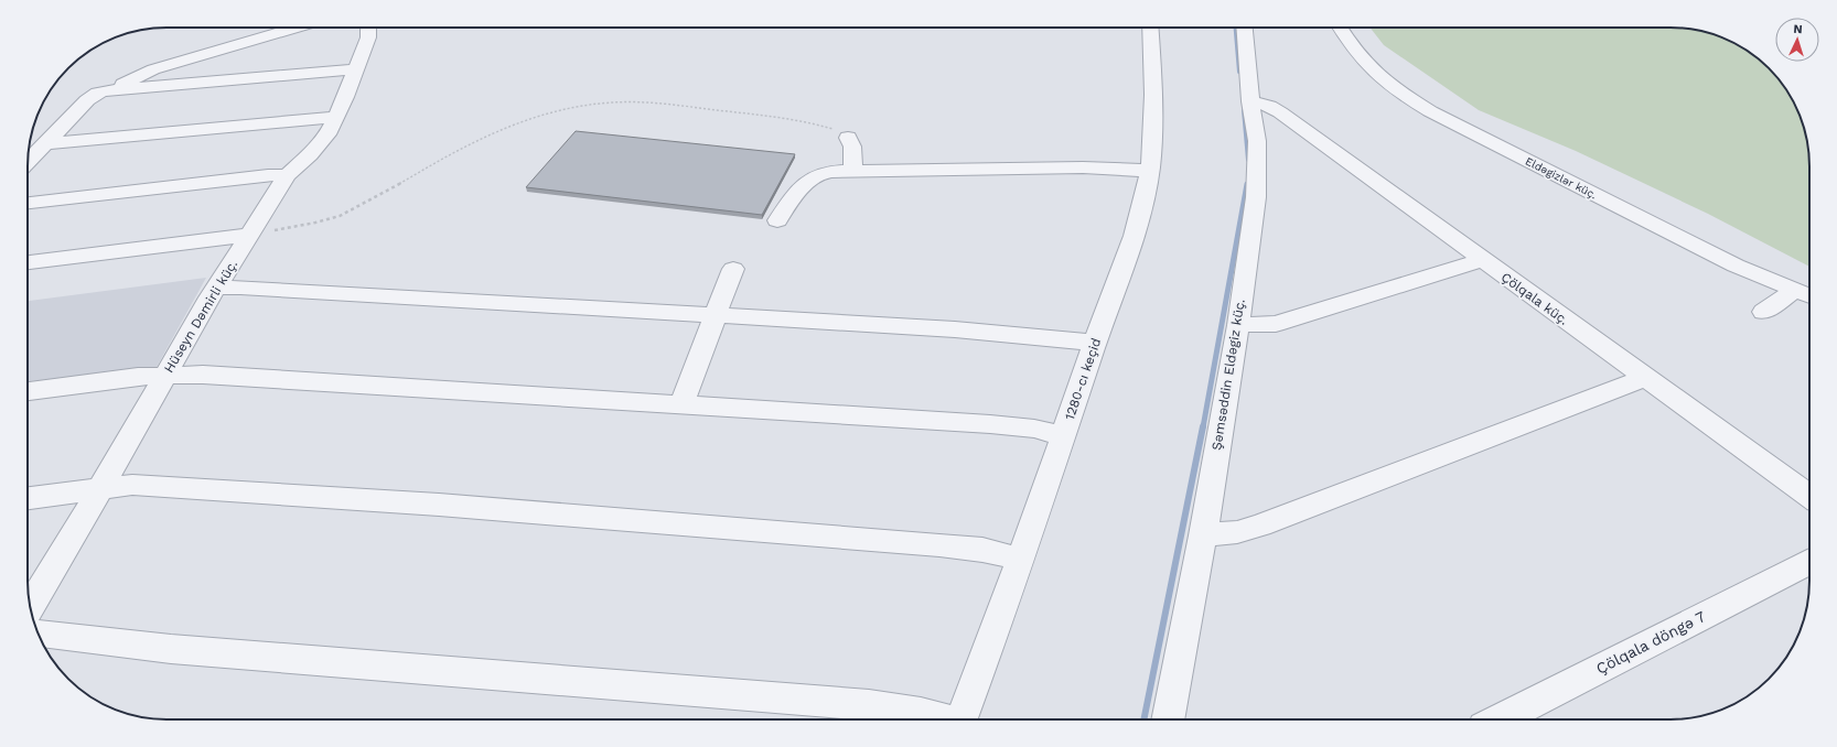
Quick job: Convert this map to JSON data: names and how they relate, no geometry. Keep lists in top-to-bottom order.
{
  "streets": {
    "street": [
      "Eldəgizlər küç.",
      "Çölqala küç.",
      "Hüseyn Dəmirli küç.",
      "Şəmsəddin Eldəgiz küç.",
      "1280-cı keçid",
      "Çölqala döngə 7"
    ]
  },
  "crossings": [
    ["Çölqala küç.", "Şəmsəddin Eldəgiz küç."]
  ],
  "north": "top"
}
